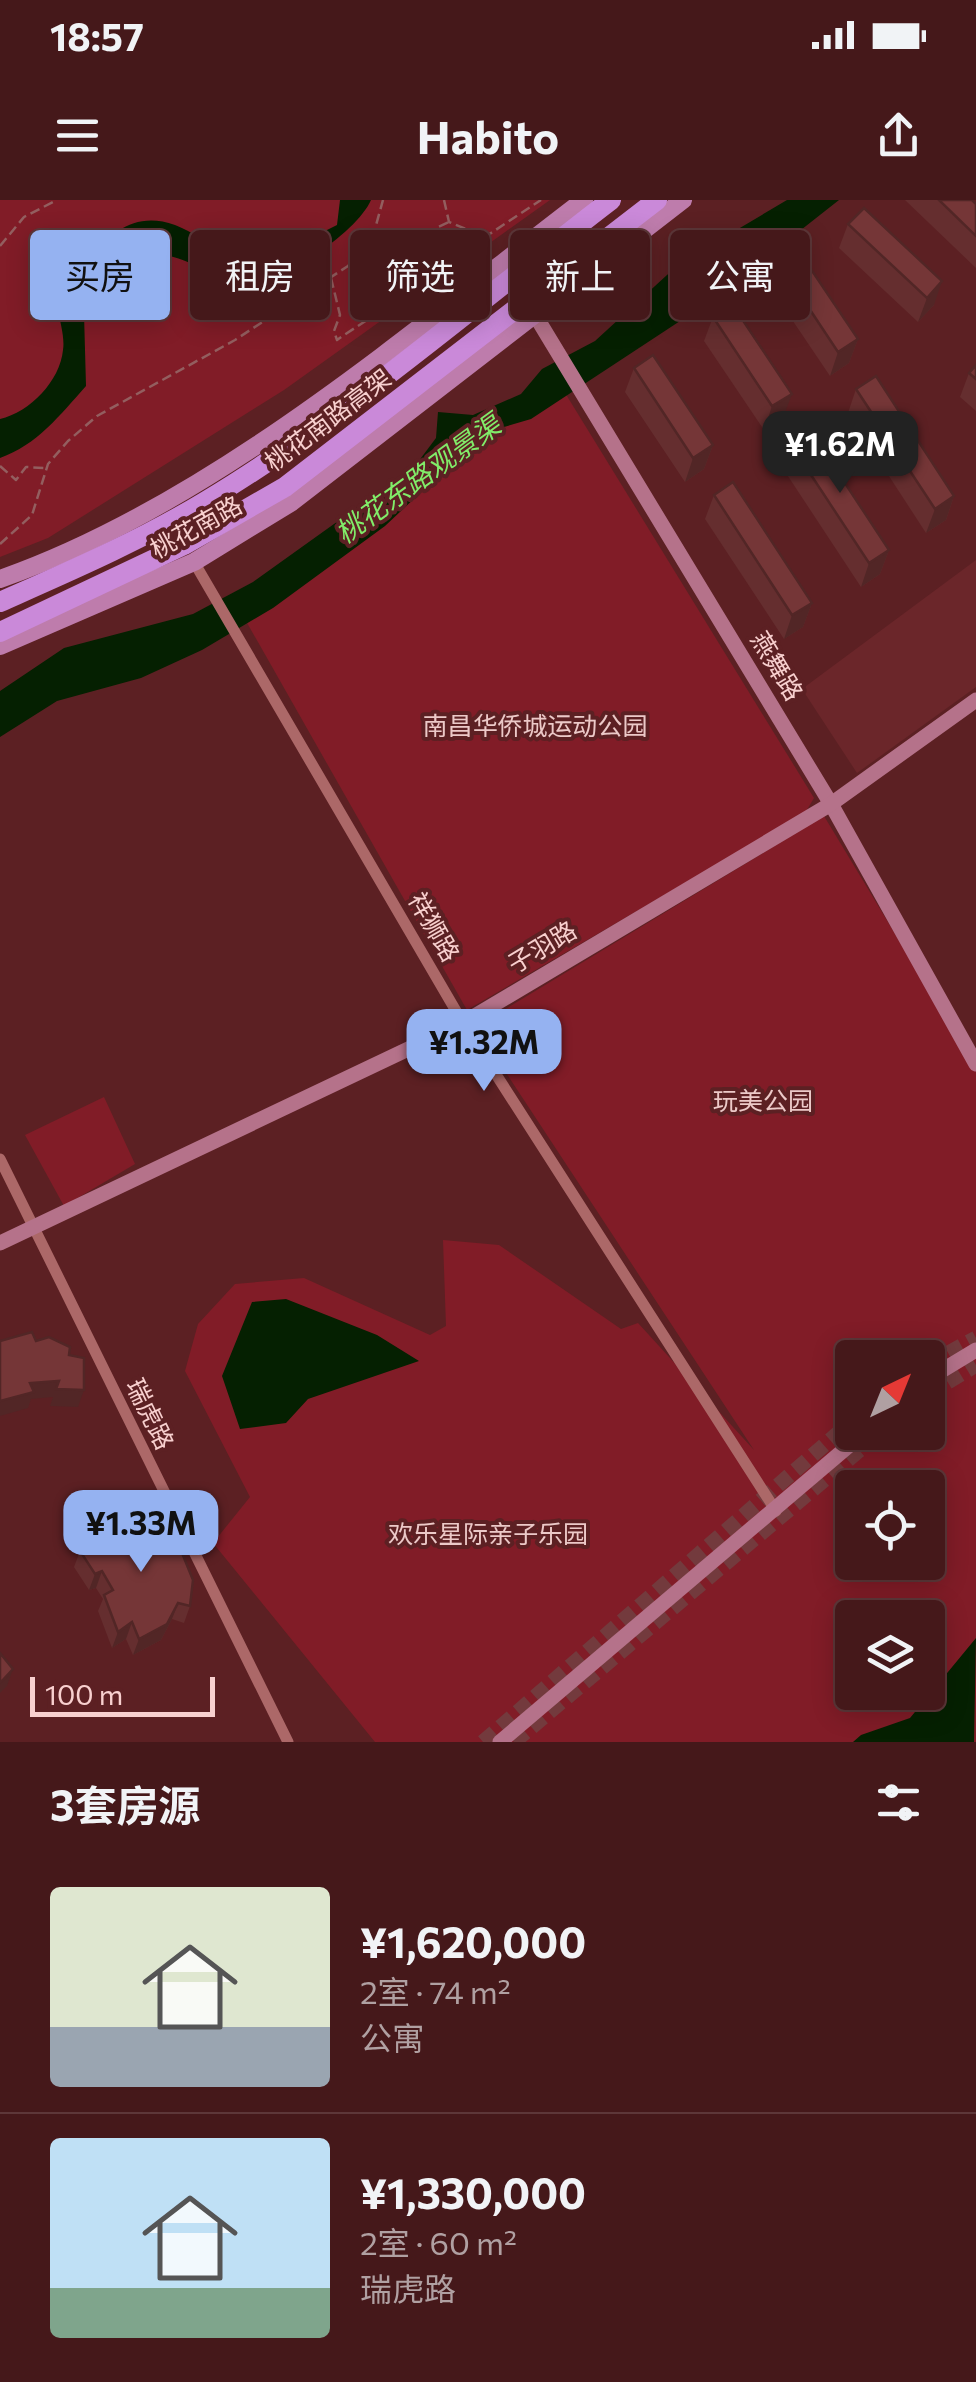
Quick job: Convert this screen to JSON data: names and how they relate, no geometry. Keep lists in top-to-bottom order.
{
  "streets": {
    "highway": ["桃花南路高架"],
    "main road": ["桃花南路"],
    "street": [
      "燕舞路",
      "祥狮路",
      "子羽路",
      "瑞虎路"
    ]
  },
  "crossings": [
    ["桃花南路", "祥狮路"],
    ["燕舞路", "子羽路"],
    ["祥狮路", "子羽路"],
    ["子羽路", "瑞虎路"]
  ],
  "water": ["桃花东路观景渠"],
  "parks": ["南昌华侨城运动公园", "玩美公园", "欢乐星际亲子乐园"],
  "scale_bar": "100 m",
  "north": "top right",
  "page": {
    "status": "18:57",
    "header": "Habito",
    "chip": [
      "买房",
      "租房",
      "筛选",
      "新上",
      "公寓"
    ],
    "price": ["¥1.62M", "¥1.32M", "¥1.33M"],
    "scale": "100 m",
    "heading": "3套房源",
    "list": [
      {
        "name": "¥1,620,000",
        "note": "2室 · 74 m² · 公寓"
      },
      {
        "name": "¥1,330,000",
        "note": "2室 · 60 m² · 瑞虎路"
      }
    ]
  }
}
